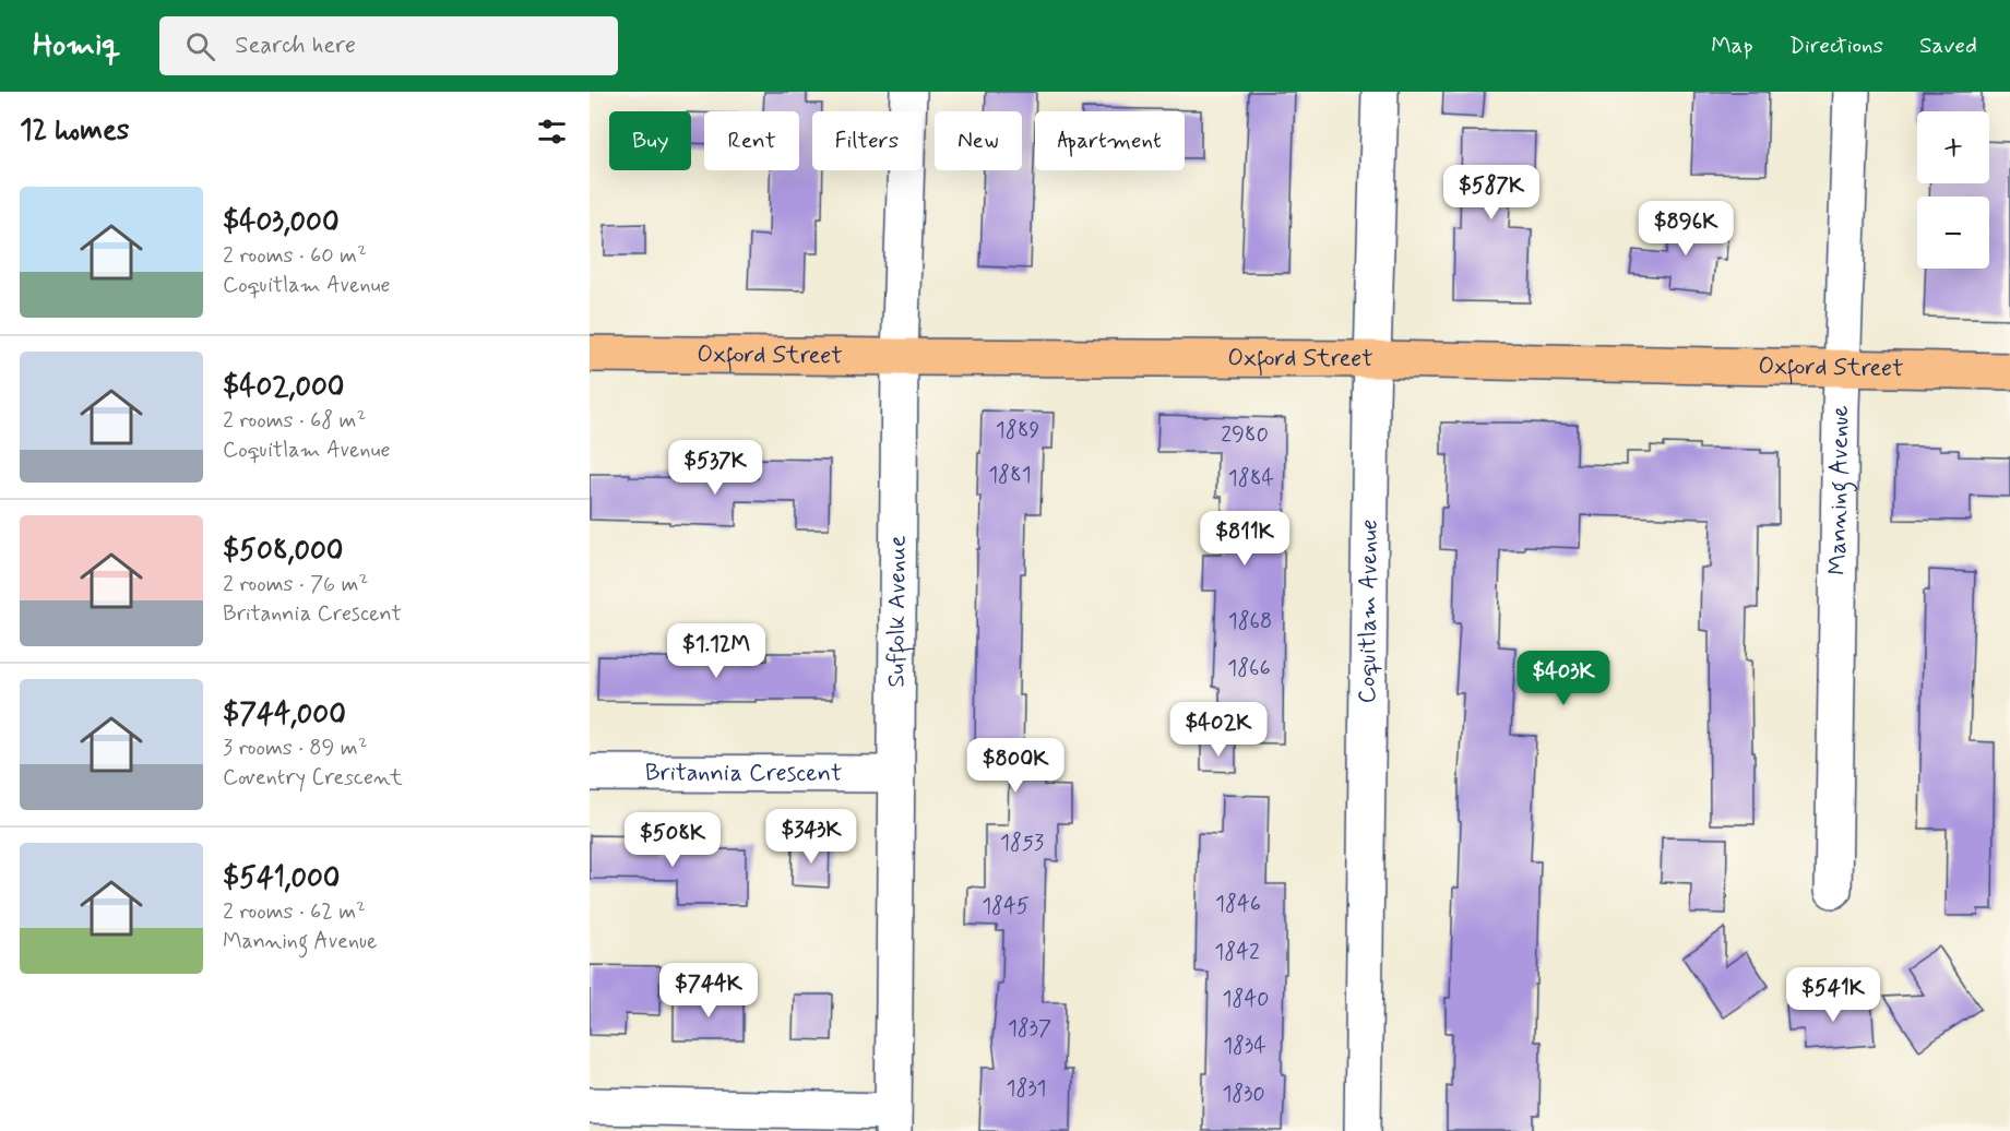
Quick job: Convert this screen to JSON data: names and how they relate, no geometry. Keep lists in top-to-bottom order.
{
  "streets": {
    "main road": ["Oxford Street"],
    "street": [
      "Manning Avenue",
      "Suffolk Avenue",
      "Coquitlam Avenue",
      "Britannia Crescent"
    ]
  },
  "crossings": [
    ["Oxford Street", "Manning Avenue"],
    ["Oxford Street", "Suffolk Avenue"],
    ["Oxford Street", "Coquitlam Avenue"],
    ["Suffolk Avenue", "Britannia Crescent"]
  ],
  "house_numbers": [
    "1889",
    "2980",
    "1881",
    "1884",
    "1868",
    "1866",
    "1853",
    "1846",
    "1845",
    "1842",
    "1840",
    "1837",
    "1834",
    "1831",
    "1830"
  ],
  "page": {
    "header": "Homiq",
    "search": "Search here",
    "nav": ["Map", "Directions", "Saved"],
    "heading": "12 homes",
    "map_buttons": ["+", "−"],
    "chip": [
      "Buy",
      "Rent",
      "Filters",
      "New",
      "Apartment"
    ],
    "price": [
      "$587K",
      "$896K",
      "$537K",
      "$811K",
      "$1.12M",
      "$403K",
      "$402K",
      "$800K",
      "$343K",
      "$508K",
      "$744K",
      "$541K"
    ],
    "list": [
      {
        "name": "$403,000",
        "note": "2 rooms · 60 m² · Coquitlam Avenue"
      },
      {
        "name": "$402,000",
        "note": "2 rooms · 68 m² · Coquitlam Avenue"
      },
      {
        "name": "$508,000",
        "note": "2 rooms · 76 m² · Britannia Crescent"
      },
      {
        "name": "$744,000",
        "note": "3 rooms · 89 m² · Coventry Crescent"
      },
      {
        "name": "$541,000",
        "note": "2 rooms · 62 m² · Manning Avenue"
      }
    ]
  }
}
